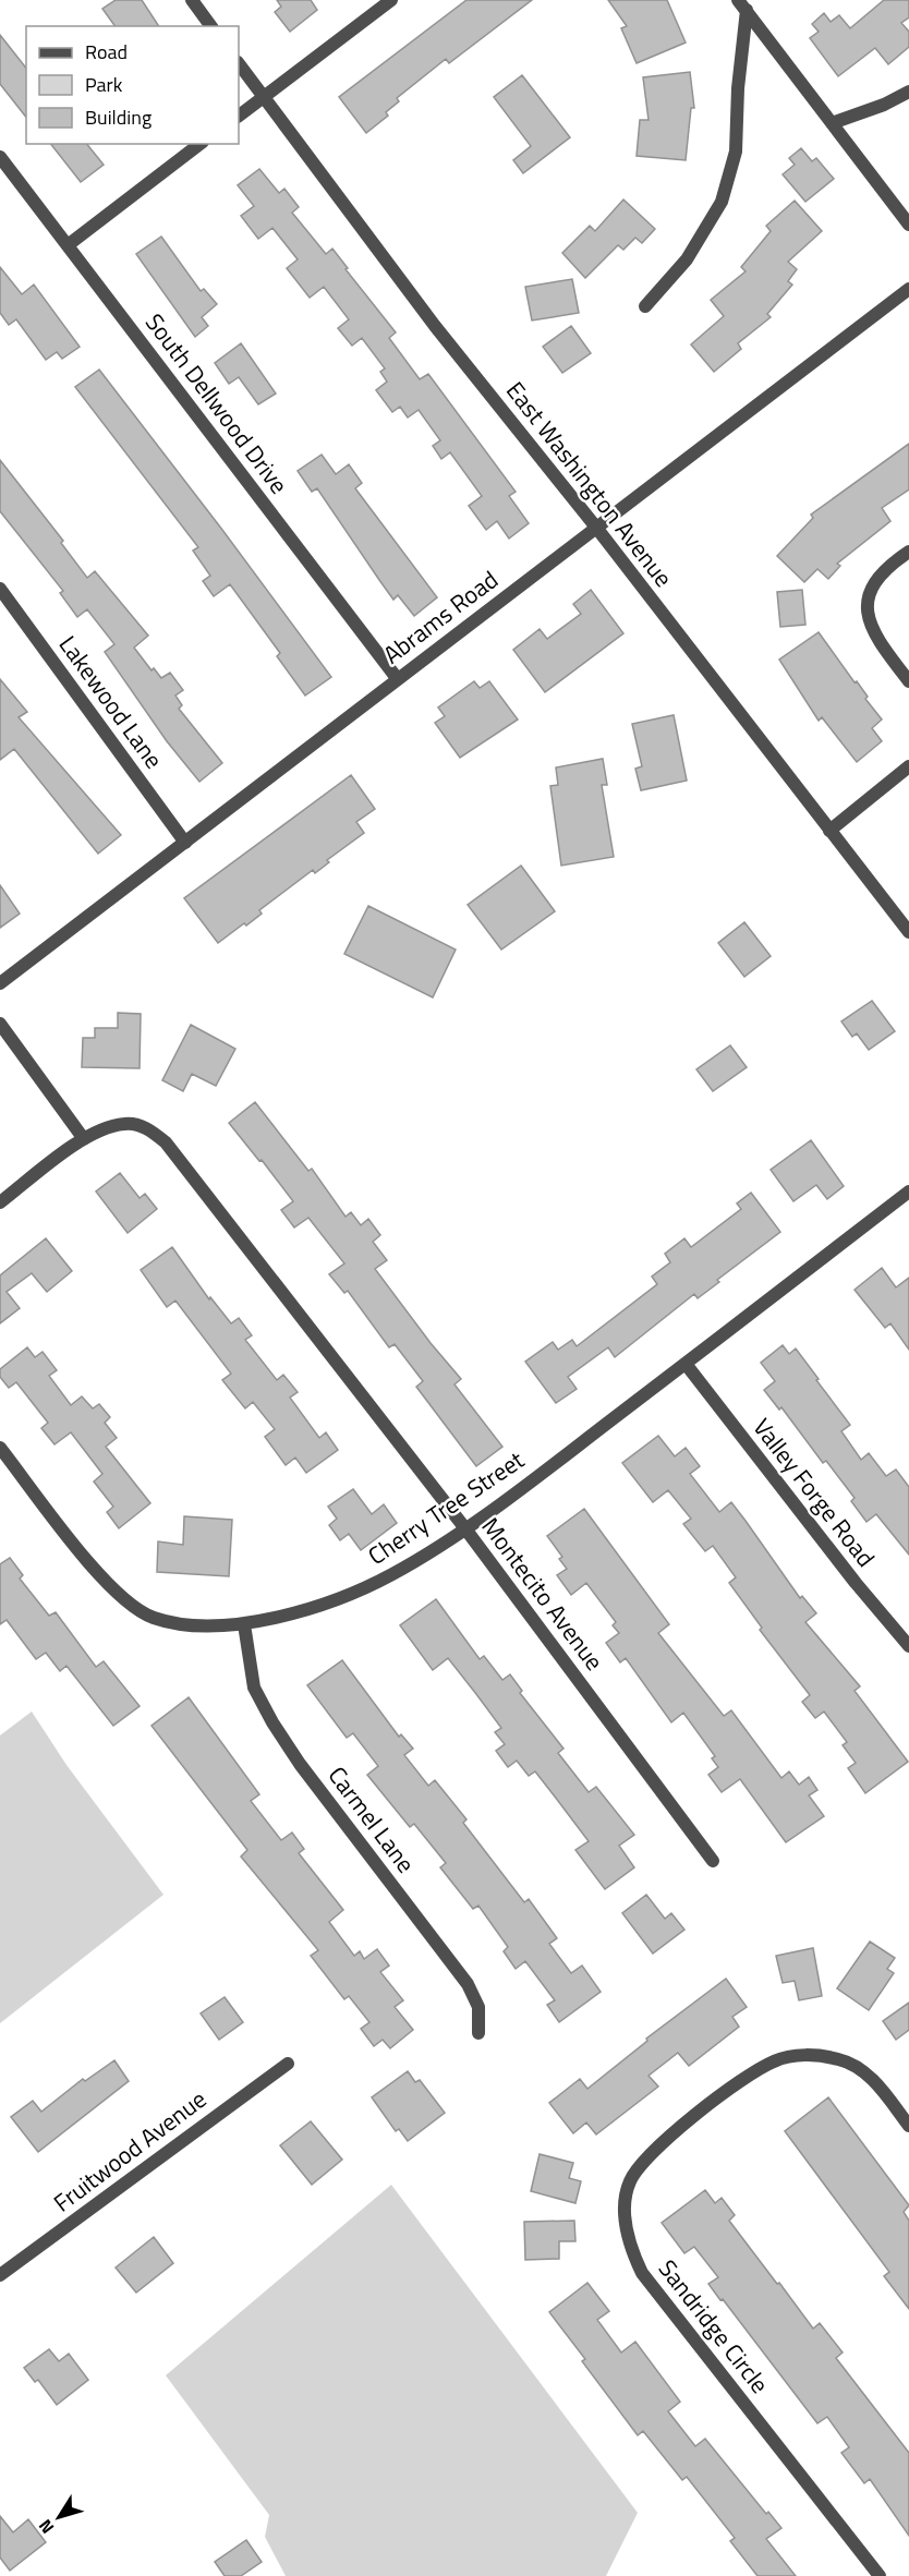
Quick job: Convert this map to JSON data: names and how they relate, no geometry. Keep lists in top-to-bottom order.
{
  "streets": {
    "street": [
      "South Dellwood Drive",
      "East Washington Avenue",
      "Abrams Road",
      "Lakewood Lane",
      "Valley Forge Road",
      "Cherry Tree Street",
      "Montecito Avenue",
      "Carmel Lane",
      "Fruitwood Avenue",
      "Sandridge Circle"
    ]
  },
  "crossings": [
    ["South Dellwood Drive", "Abrams Road"],
    ["East Washington Avenue", "Abrams Road"],
    ["Abrams Road", "Lakewood Lane"],
    ["Valley Forge Road", "Cherry Tree Street"],
    ["Cherry Tree Street", "Montecito Avenue"],
    ["Cherry Tree Street", "Carmel Lane"]
  ],
  "legend": ["Road", "Park", "Building"],
  "north": "bottom left"
}
